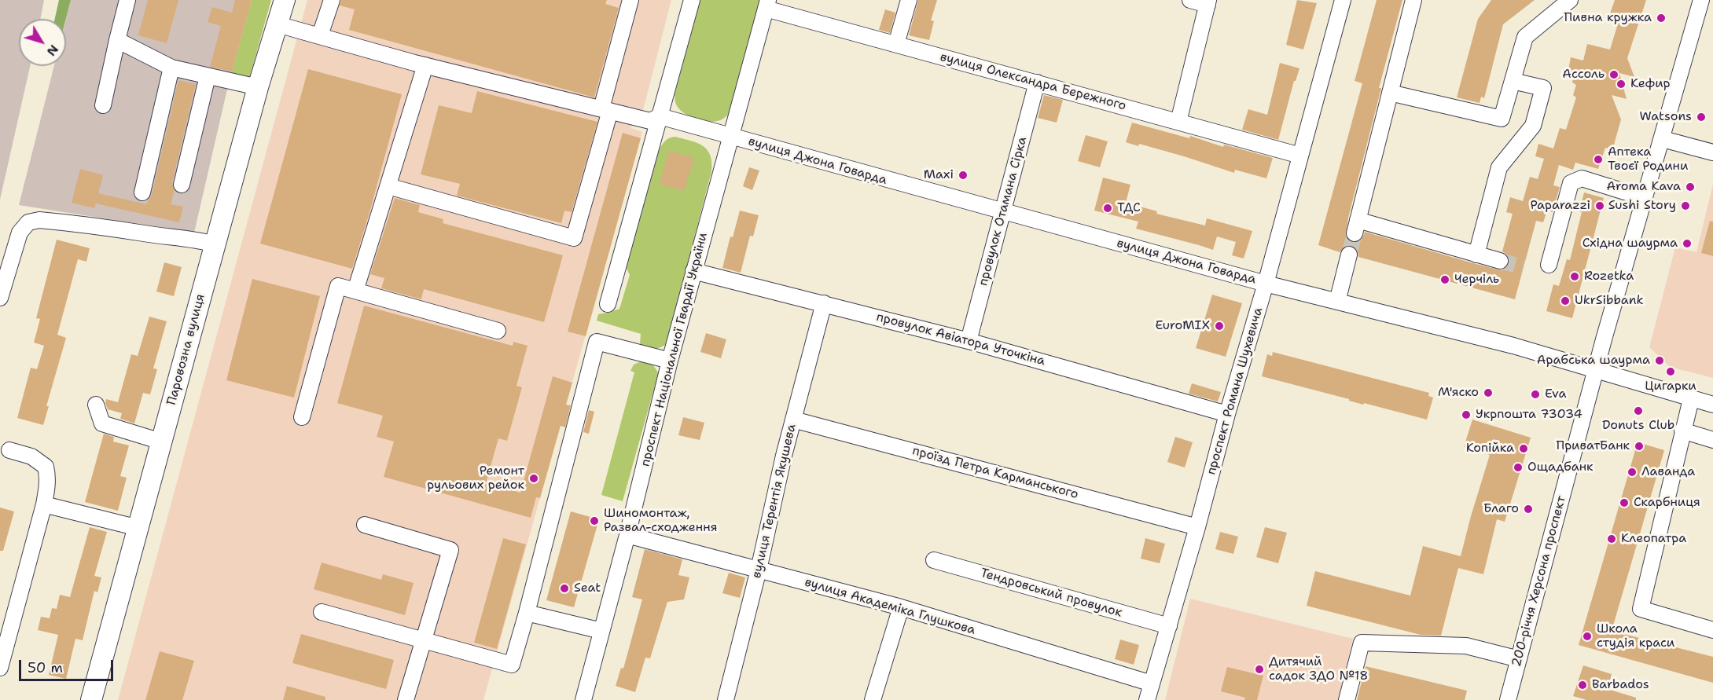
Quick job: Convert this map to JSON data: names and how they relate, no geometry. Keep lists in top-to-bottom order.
{
  "streets": {
    "main road": ["Паровозна вулиця"],
    "street": [
      "вулиця Олександра Бережного",
      "вулиця Джона Говарда",
      "провулок Отамана Сірка",
      "провулок Авіатора Уточкіна",
      "проспект Національної Гвардії України",
      "проспект Романа Шухевича",
      "проїзд Петра Карманського",
      "вулиця Терентія Якушева",
      "200-річчя Херсона проспект",
      "Тендровський провулок",
      "вулиця Академіка Глушкова"
    ]
  },
  "crossings": [
    ["вулиця Олександра Бережного", "провулок Отамана Сірка"],
    ["вулиця Олександра Бережного", "проспект Національної Гвардії України"],
    ["вулиця Олександра Бережного", "проспект Романа Шухевича"],
    ["вулиця Джона Говарда", "провулок Отамана Сірка"],
    ["вулиця Джона Говарда", "Паровозна вулиця"],
    ["вулиця Джона Говарда", "проспект Національної Гвардії України"],
    ["вулиця Джона Говарда", "проспект Романа Шухевича"],
    ["вулиця Джона Говарда", "200-річчя Херсона проспект"],
    ["провулок Отамана Сірка", "провулок Авіатора Уточкіна"],
    ["провулок Авіатора Уточкіна", "проспект Національної Гвардії України"],
    ["провулок Авіатора Уточкіна", "проспект Романа Шухевича"],
    ["провулок Авіатора Уточкіна", "вулиця Терентія Якушева"],
    ["проспект Національної Гвардії України", "вулиця Академіка Глушкова"],
    ["проспект Романа Шухевича", "проїзд Петра Карманського"],
    ["проспект Романа Шухевича", "Тендровський провулок"],
    ["проспект Романа Шухевича", "вулиця Академіка Глушкова"],
    ["проїзд Петра Карманського", "вулиця Терентія Якушева"],
    ["вулиця Терентія Якушева", "вулиця Академіка Глушкова"]
  ],
  "places": [
    "Пивна кружка",
    "Ассоль",
    "Кефир",
    "Watsons",
    "Аптека Твоєї Родини",
    "Maxi",
    "Aroma Kava",
    "Paparazzi",
    "Sushi Story",
    "ТДС",
    "Східна шаурма",
    "Rozetka",
    "Черчіль",
    "UkrSibbank",
    "EuroMIX",
    "Арабська шаурма",
    "Цигарки",
    "М'яско",
    "Eva",
    "Donuts Club",
    "Укрпошта 73034",
    "ПриватБанк",
    "Копійка",
    "Ощадбанк",
    "Лаванда",
    "Ремонт рульових рейок",
    "Скарбниця",
    "Благо",
    "Шиномонтаж, Развал-сходження",
    "Клеопатра",
    "Seat",
    "Школа студія краси",
    "Дитячий садок ЗДО №18",
    "Barbados"
  ],
  "scale_bar": "50 m",
  "north": "bottom right"
}
